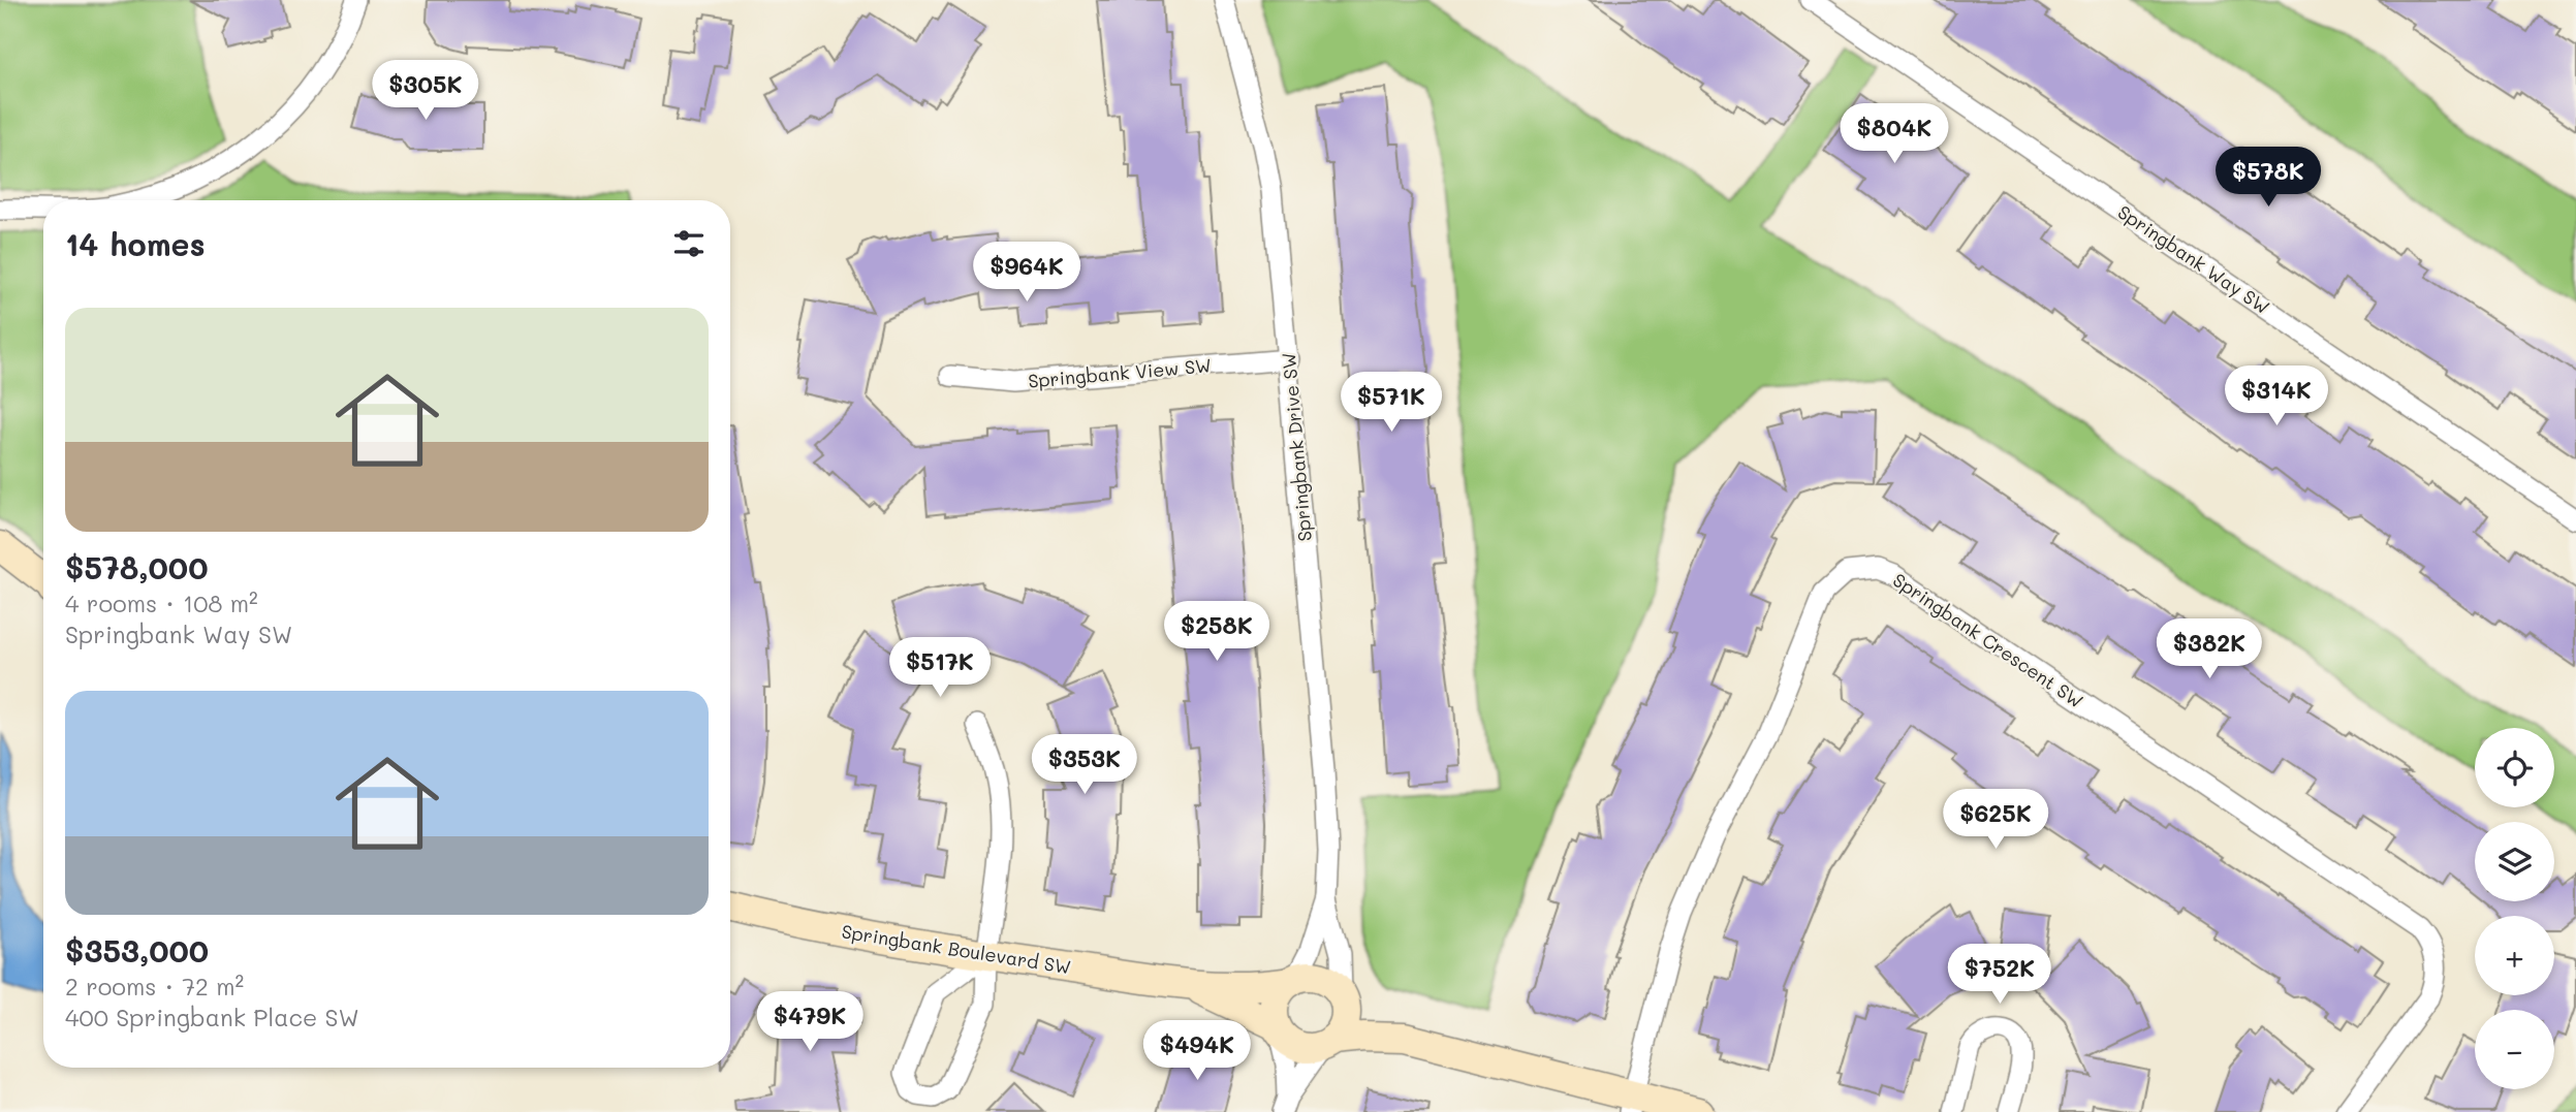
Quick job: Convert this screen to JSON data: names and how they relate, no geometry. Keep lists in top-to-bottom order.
{
  "streets": {
    "street": [
      "Springbank Way SW",
      "Springbank View SW",
      "Springbank Drive SW",
      "Springbank Crescent SW",
      "Springbank Boulevard SW"
    ]
  },
  "crossings": [
    ["Springbank View SW", "Springbank Drive SW"],
    ["Springbank Drive SW", "Springbank Boulevard SW"]
  ],
  "page": {
    "price": [
      "$305K",
      "$804K",
      "$578K",
      "$964K",
      "$314K",
      "$571K",
      "$258K",
      "$382K",
      "$517K",
      "$353K",
      "$625K",
      "$752K",
      "$479K",
      "$494K"
    ],
    "heading": "14 homes",
    "list": [
      {
        "name": "$578,000",
        "note": "4 rooms · 108 m² · Springbank Way SW"
      },
      {
        "name": "$353,000",
        "note": "2 rooms · 72 m² · 400 Springbank Place SW"
      }
    ],
    "map_buttons": ["+", "−"]
  }
}
